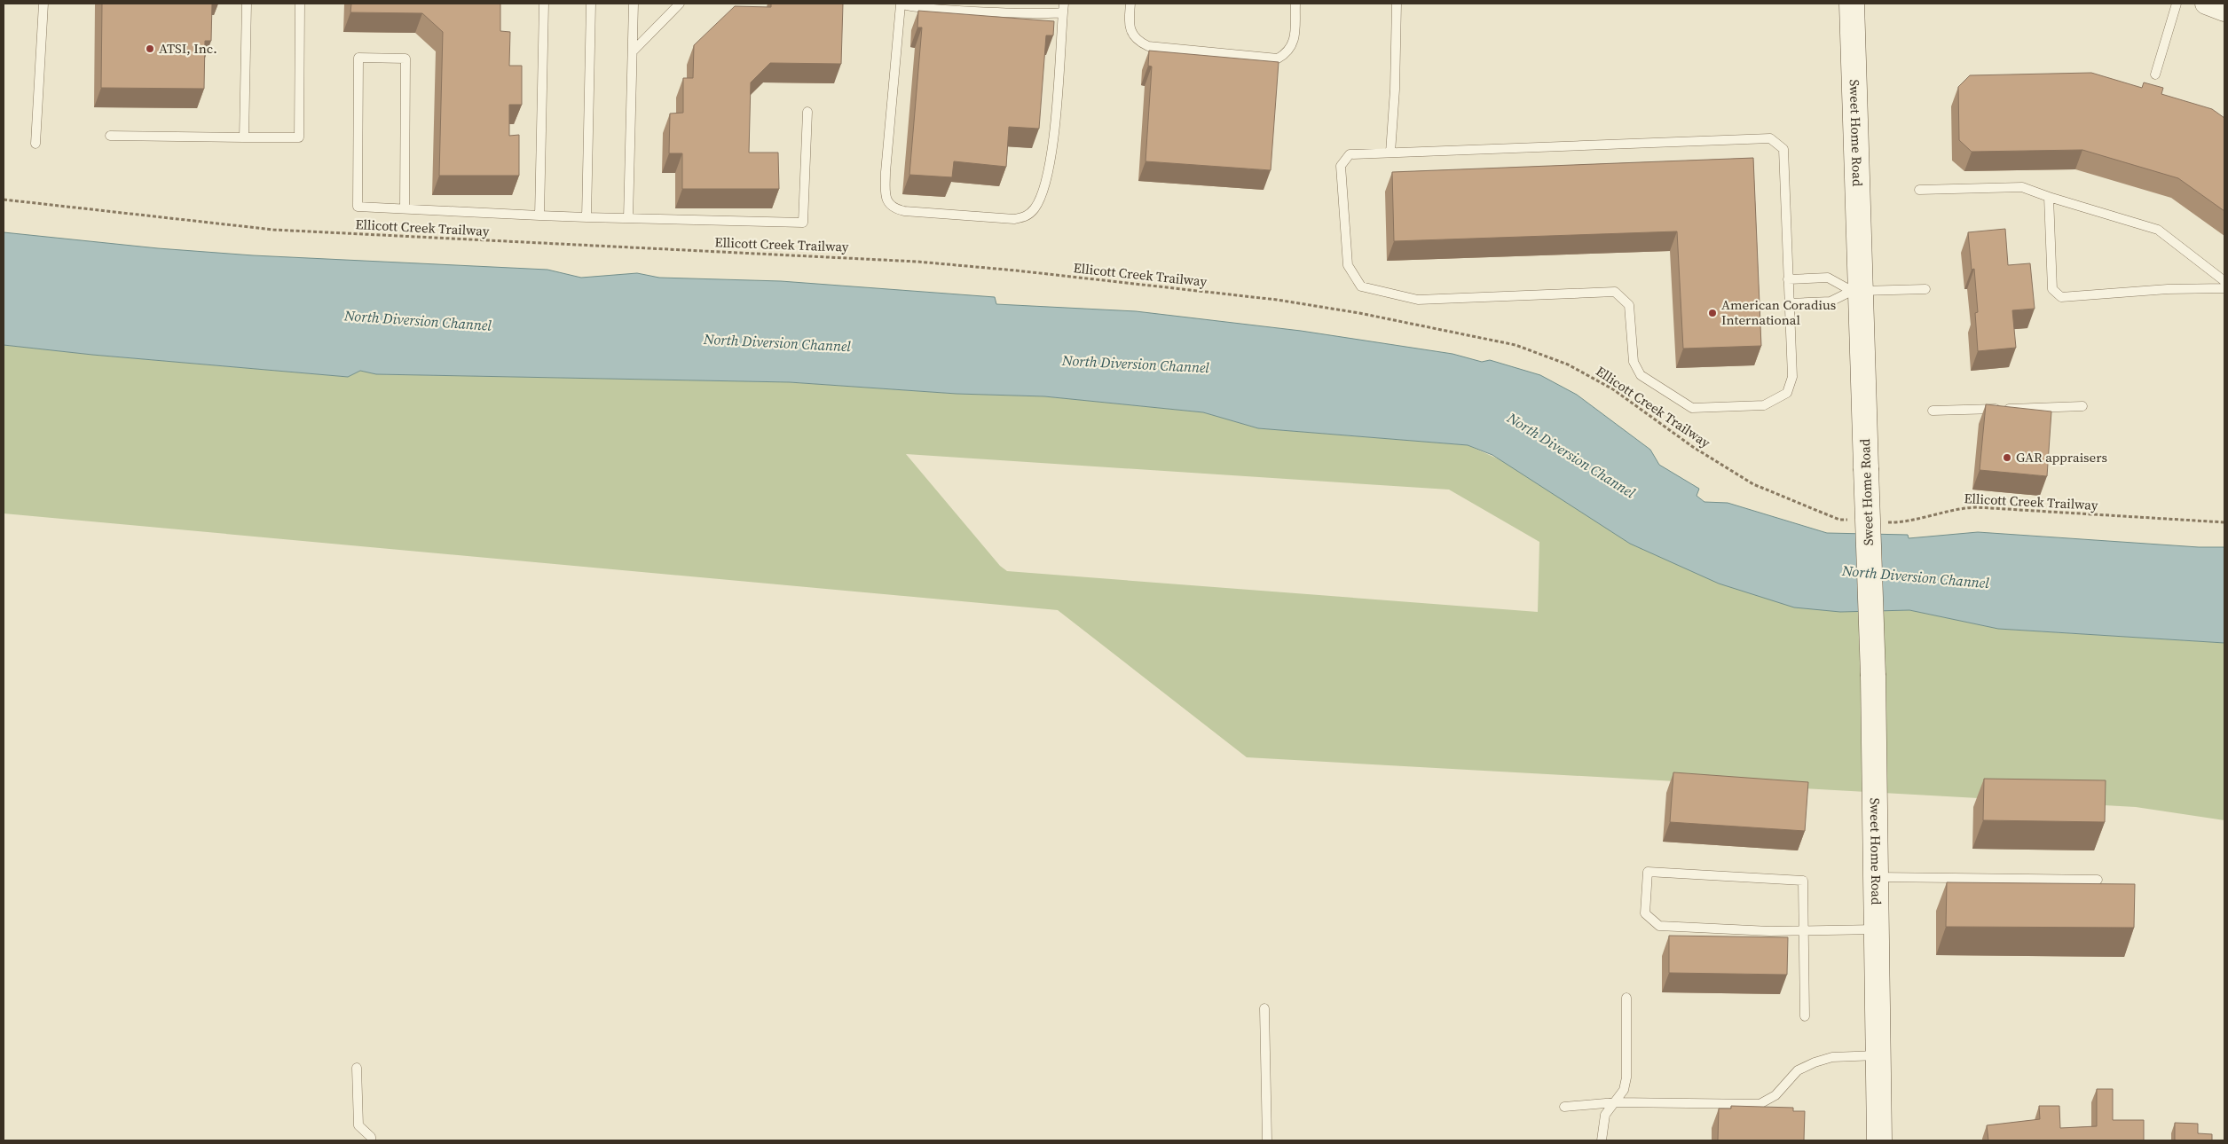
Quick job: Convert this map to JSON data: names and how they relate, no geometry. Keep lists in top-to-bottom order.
{
  "streets": {
    "main road": ["Sweet Home Road"],
    "path": ["Ellicott Creek Trailway"]
  },
  "water": ["North Diversion Channel"],
  "places": ["ATSI, Inc.", "American Coradius International", "GAR appraisers"]
}
